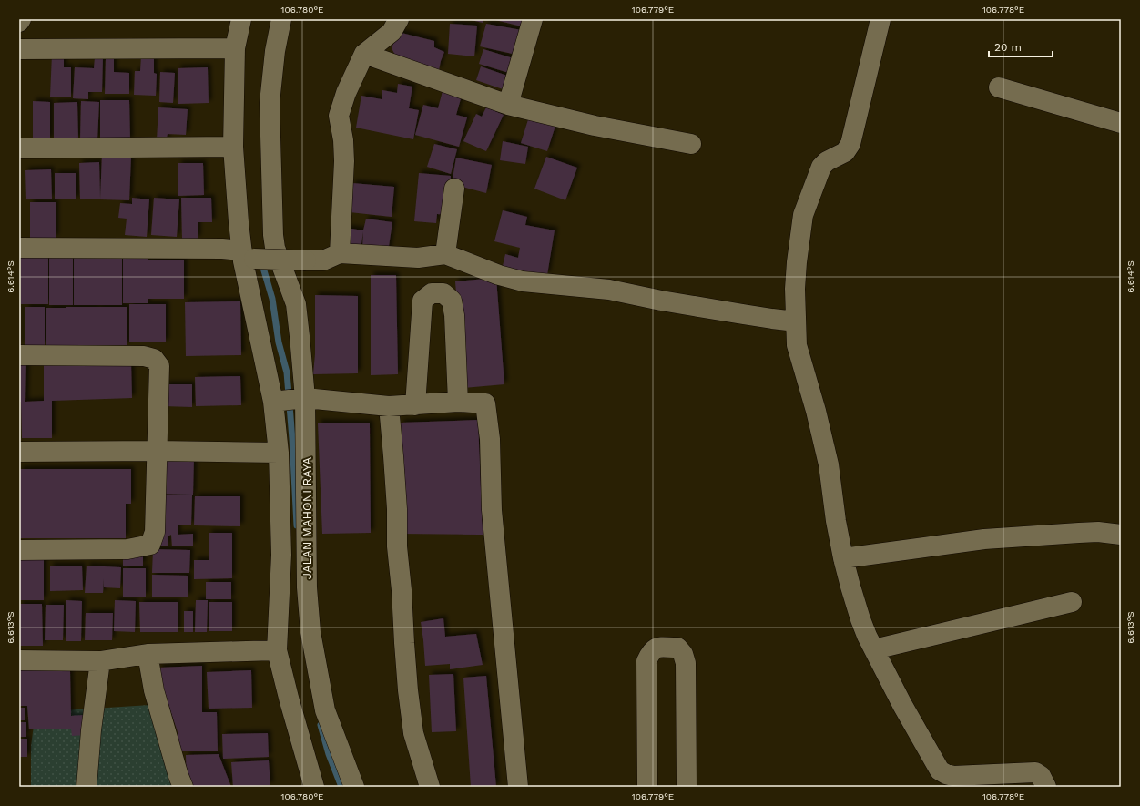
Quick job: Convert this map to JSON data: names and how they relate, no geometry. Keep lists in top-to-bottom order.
{
  "streets": {
    "street": ["JALAN MAHONI RAYA"]
  },
  "scale_bar": "20 m",
  "coordinates": [
    "106.780°E",
    "106.779°E",
    "106.778°E",
    "6.614°S",
    "6.613°S"
  ]
}
